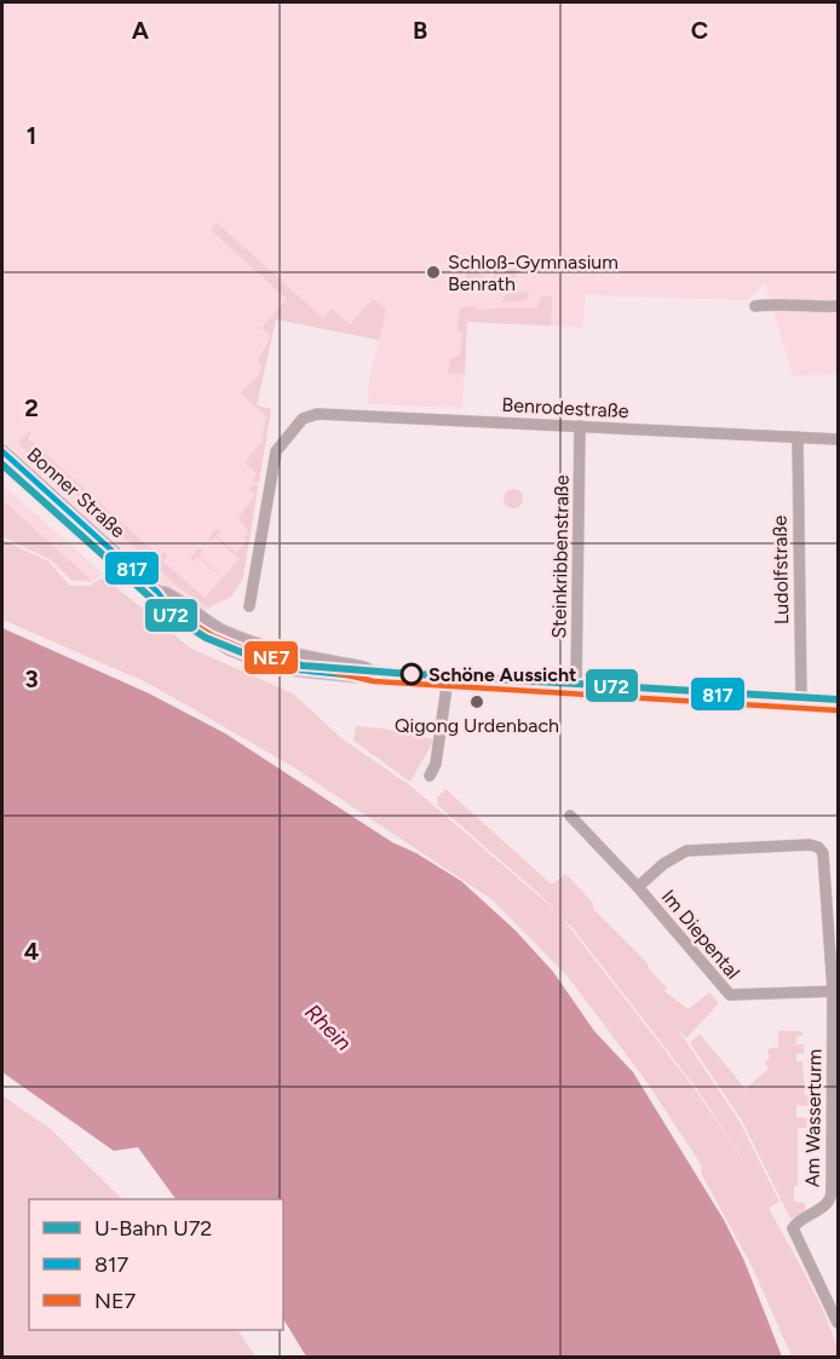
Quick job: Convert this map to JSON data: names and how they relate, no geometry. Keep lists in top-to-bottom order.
{
  "streets": {
    "main road": ["Bonner Straße"],
    "street": [
      "Benrodestraße",
      "Steinkribbenstraße",
      "Ludolfstraße",
      "Im Diepental",
      "Am Wasserturm"
    ]
  },
  "crossings": [
    ["Benrodestraße", "Steinkribbenstraße"],
    ["Benrodestraße", "Ludolfstraße"],
    ["Im Diepental", "Am Wasserturm"]
  ],
  "water": ["Rhein"],
  "places": ["Schloß-Gymnasium Benrath", "Schöne Aussicht", "Qigong Urdenbach"],
  "lines": ["transit line 817", "transit line NE7", "metro line U72"],
  "legend": ["U-Bahn U72", "817", "NE7"],
  "grid": {
    "columns": ["A", "B", "C"],
    "rows": [
      "1",
      "2",
      "3",
      "4"
    ]
  }
}
